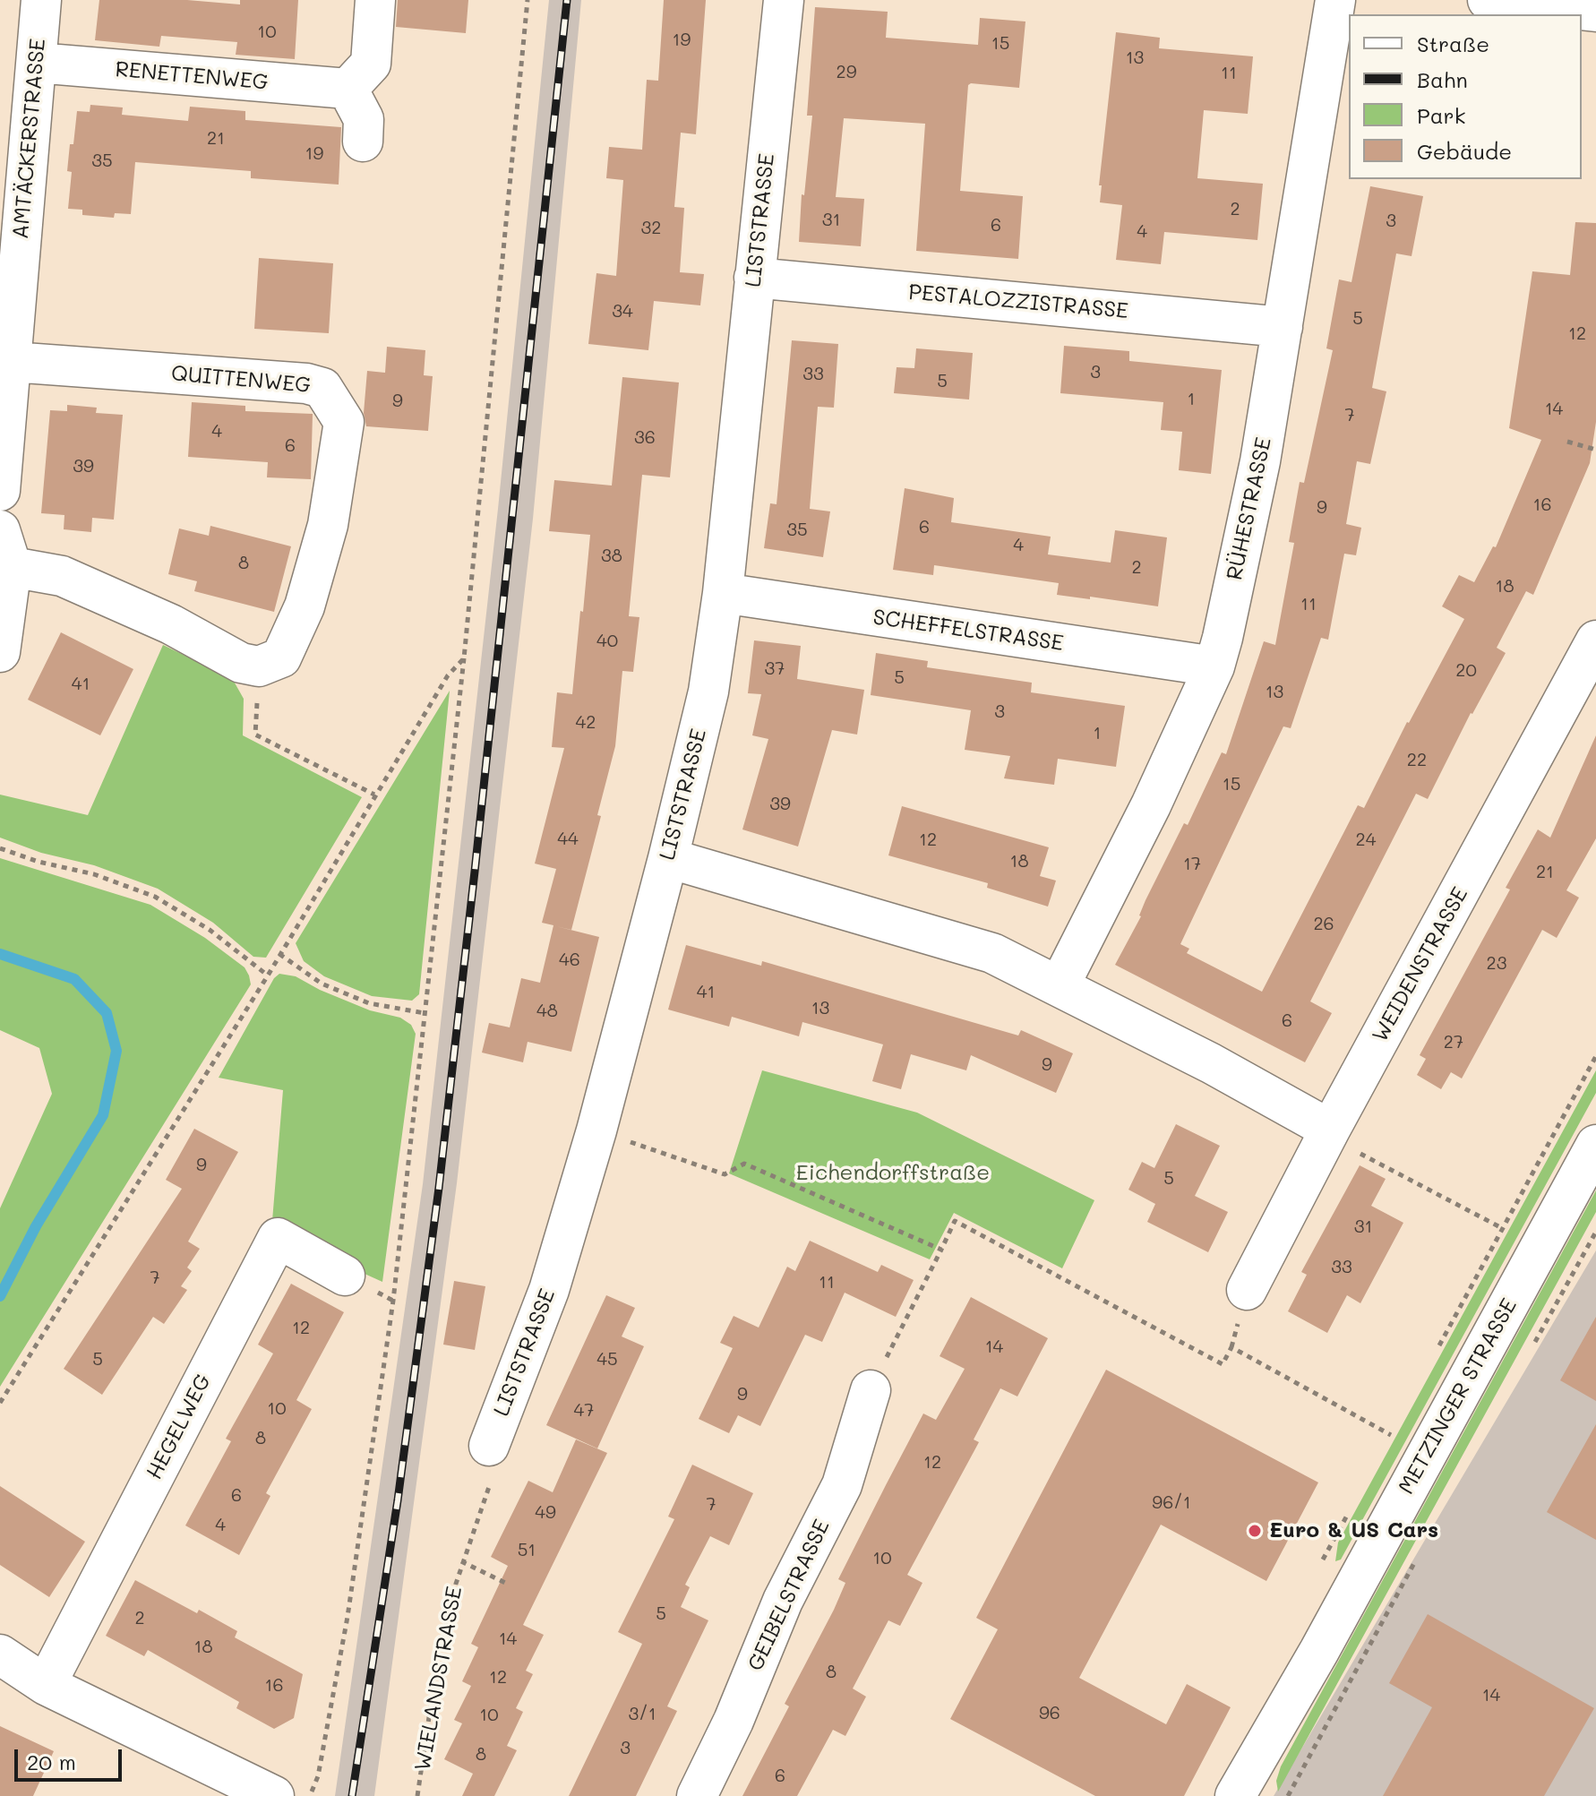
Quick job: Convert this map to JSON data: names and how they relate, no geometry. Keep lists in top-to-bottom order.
{
  "streets": {
    "street": [
      "RENETTENWEG",
      "AMTÄCKERSTRASSE",
      "LISTSTRASSE",
      "PESTALOZZISTRASSE",
      "QUITTENWEG",
      "RÜHESTRASSE",
      "SCHEFFELSTRASSE",
      "WEIDENSTRASSE",
      "METZINGER STRASSE",
      "HEGELWEG",
      "GEIBELSTRASSE"
    ],
    "path": ["WIELANDSTRASSE"]
  },
  "crossings": [
    ["RENETTENWEG", "AMTÄCKERSTRASSE"],
    ["AMTÄCKERSTRASSE", "QUITTENWEG"],
    ["LISTSTRASSE", "PESTALOZZISTRASSE"],
    ["LISTSTRASSE", "SCHEFFELSTRASSE"],
    ["PESTALOZZISTRASSE", "RÜHESTRASSE"],
    ["RÜHESTRASSE", "SCHEFFELSTRASSE"]
  ],
  "parks": ["Eichendorffstraße"],
  "places": ["Euro & US Cars"],
  "house_numbers": [
    "10",
    "19",
    "15",
    "13",
    "29",
    "11",
    "21",
    "19",
    "35",
    "2",
    "31",
    "3",
    "6",
    "32",
    "4",
    "34",
    "5",
    "12",
    "3",
    "33",
    "5",
    "1",
    "9",
    "14",
    "7",
    "4",
    "36",
    "6",
    "39",
    "16",
    "9",
    "6",
    "35",
    "4",
    "38",
    "8",
    "2",
    "18",
    "11",
    "40",
    "37",
    "20",
    "5",
    "41",
    "13",
    "3",
    "42",
    "1",
    "22",
    "15",
    "39",
    "44",
    "12",
    "24",
    "18",
    "17",
    "21",
    "26",
    "46",
    "23",
    "41",
    "13",
    "48",
    "6",
    "27",
    "9",
    "9",
    "5",
    "31",
    "33",
    "7",
    "11",
    "12",
    "14",
    "5",
    "45",
    "9",
    "10",
    "47",
    "8",
    "12",
    "6",
    "96/1",
    "7",
    "49",
    "4",
    "51",
    "10",
    "5",
    "2",
    "14",
    "18",
    "8",
    "12",
    "16",
    "14",
    "96",
    "3/1",
    "10",
    "3",
    "8",
    "6"
  ],
  "legend": [
    "Straße",
    "Bahn",
    "Park",
    "Gebäude"
  ],
  "scale_bar": "20 m"
}
